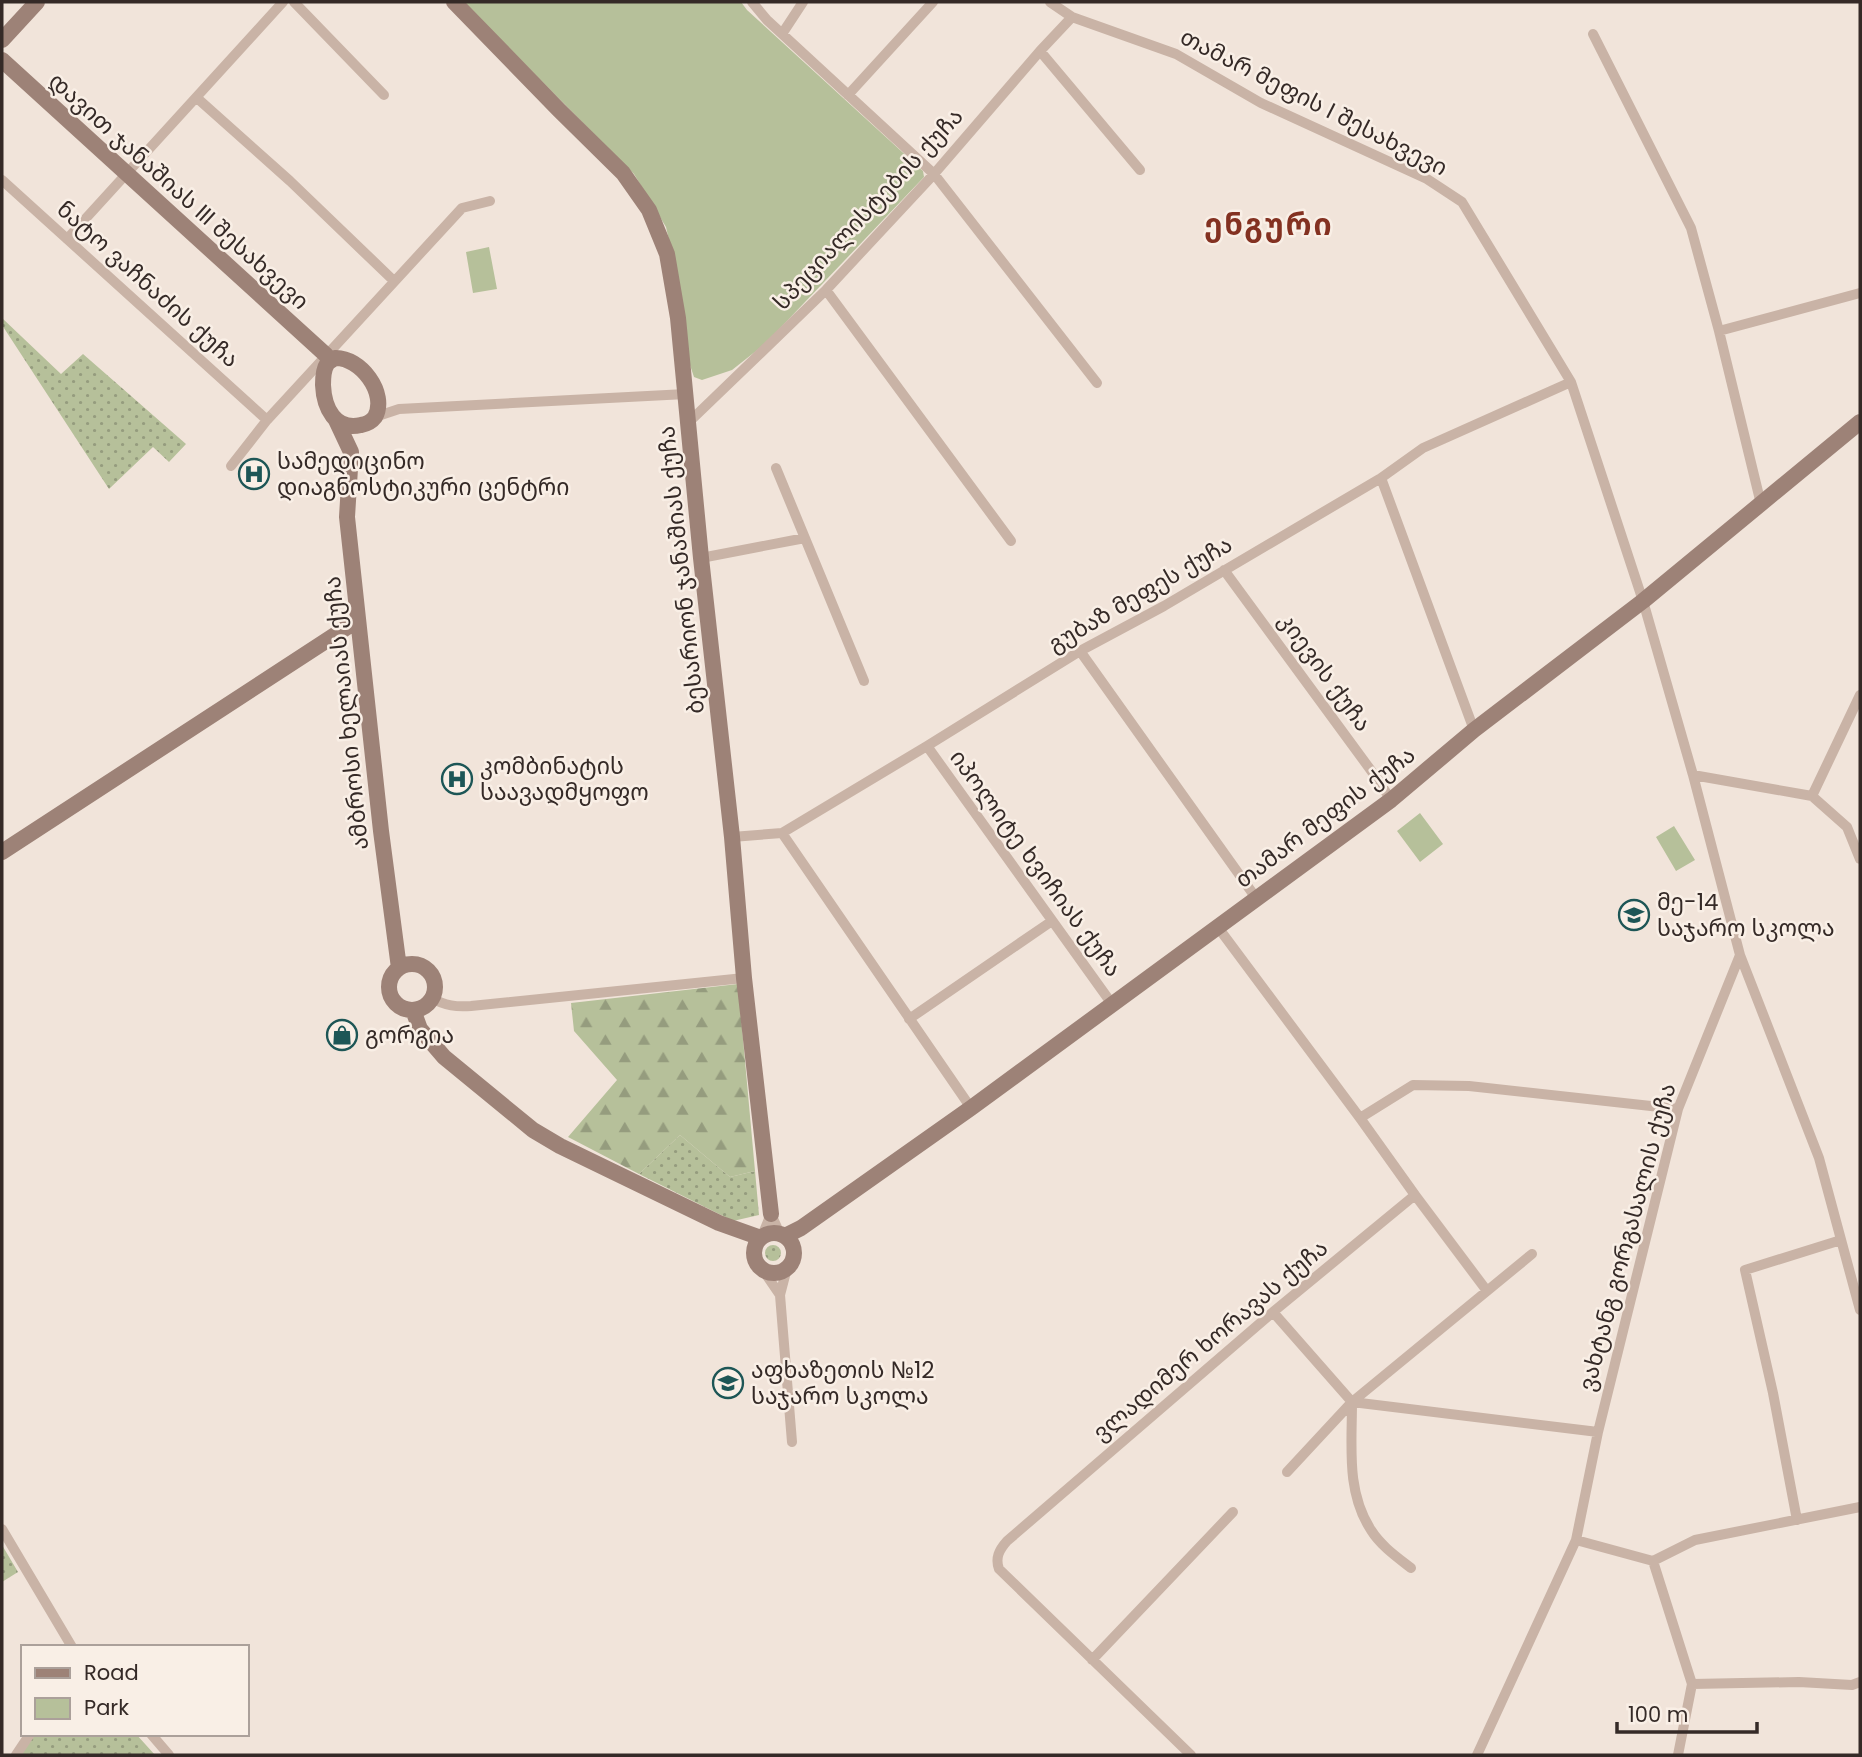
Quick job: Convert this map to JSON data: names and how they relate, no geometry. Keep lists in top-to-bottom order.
{
  "streets": {
    "street": [
      "თამარ მეფის I შესახვევი",
      "დავით ჯანაშიას III შესახვევი",
      "სპეციალისტების ქუჩა",
      "ნატო ვაჩნაძის ქუჩა",
      "ბესარიონ ჯანაშიას ქუჩა",
      "გუბაზ მეფეს ქუჩა",
      "კიევის ქუჩა",
      "ამბროსი ხელაიას ქუჩა",
      "თამარ მეფის ქუჩა",
      "იპოლიტე ხვიჩიას ქუჩა",
      "ვახტანგ გორგასალის ქუჩა",
      "ვლადიმერ ხორავას ქუჩა"
    ]
  },
  "crossings": [
    ["თამარ მეფის I შესახვევი", "სპეციალისტების ქუჩა"],
    ["თამარ მეფის I შესახვევი", "გუბაზ მეფეს ქუჩა"],
    ["თამარ მეფის I შესახვევი", "თამარ მეფის ქუჩა"],
    ["სპეციალისტების ქუჩა", "ბესარიონ ჯანაშიას ქუჩა"],
    ["ბესარიონ ჯანაშიას ქუჩა", "გუბაზ მეფეს ქუჩა"],
    ["გუბაზ მეფეს ქუჩა", "კიევის ქუჩა"],
    ["გუბაზ მეფეს ქუჩა", "იპოლიტე ხვიჩიას ქუჩა"],
    ["კიევის ქუჩა", "თამარ მეფის ქუჩა"],
    ["თამარ მეფის ქუჩა", "იპოლიტე ხვიჩიას ქუჩა"]
  ],
  "districts": ["ენგური"],
  "places": {
    "hospital": ["სამედიცინო დიაგნოსტიკური ცენტრი", "კომბინატის საავადმყოფო"],
    "school or university": ["მე-14 საჯარო სკოლა", "აფხაზეთის №12 საჯარო სკოლა"],
    "shop": ["გორგია"]
  },
  "legend": ["Road", "Park"],
  "scale_bar": "100 m"
}
